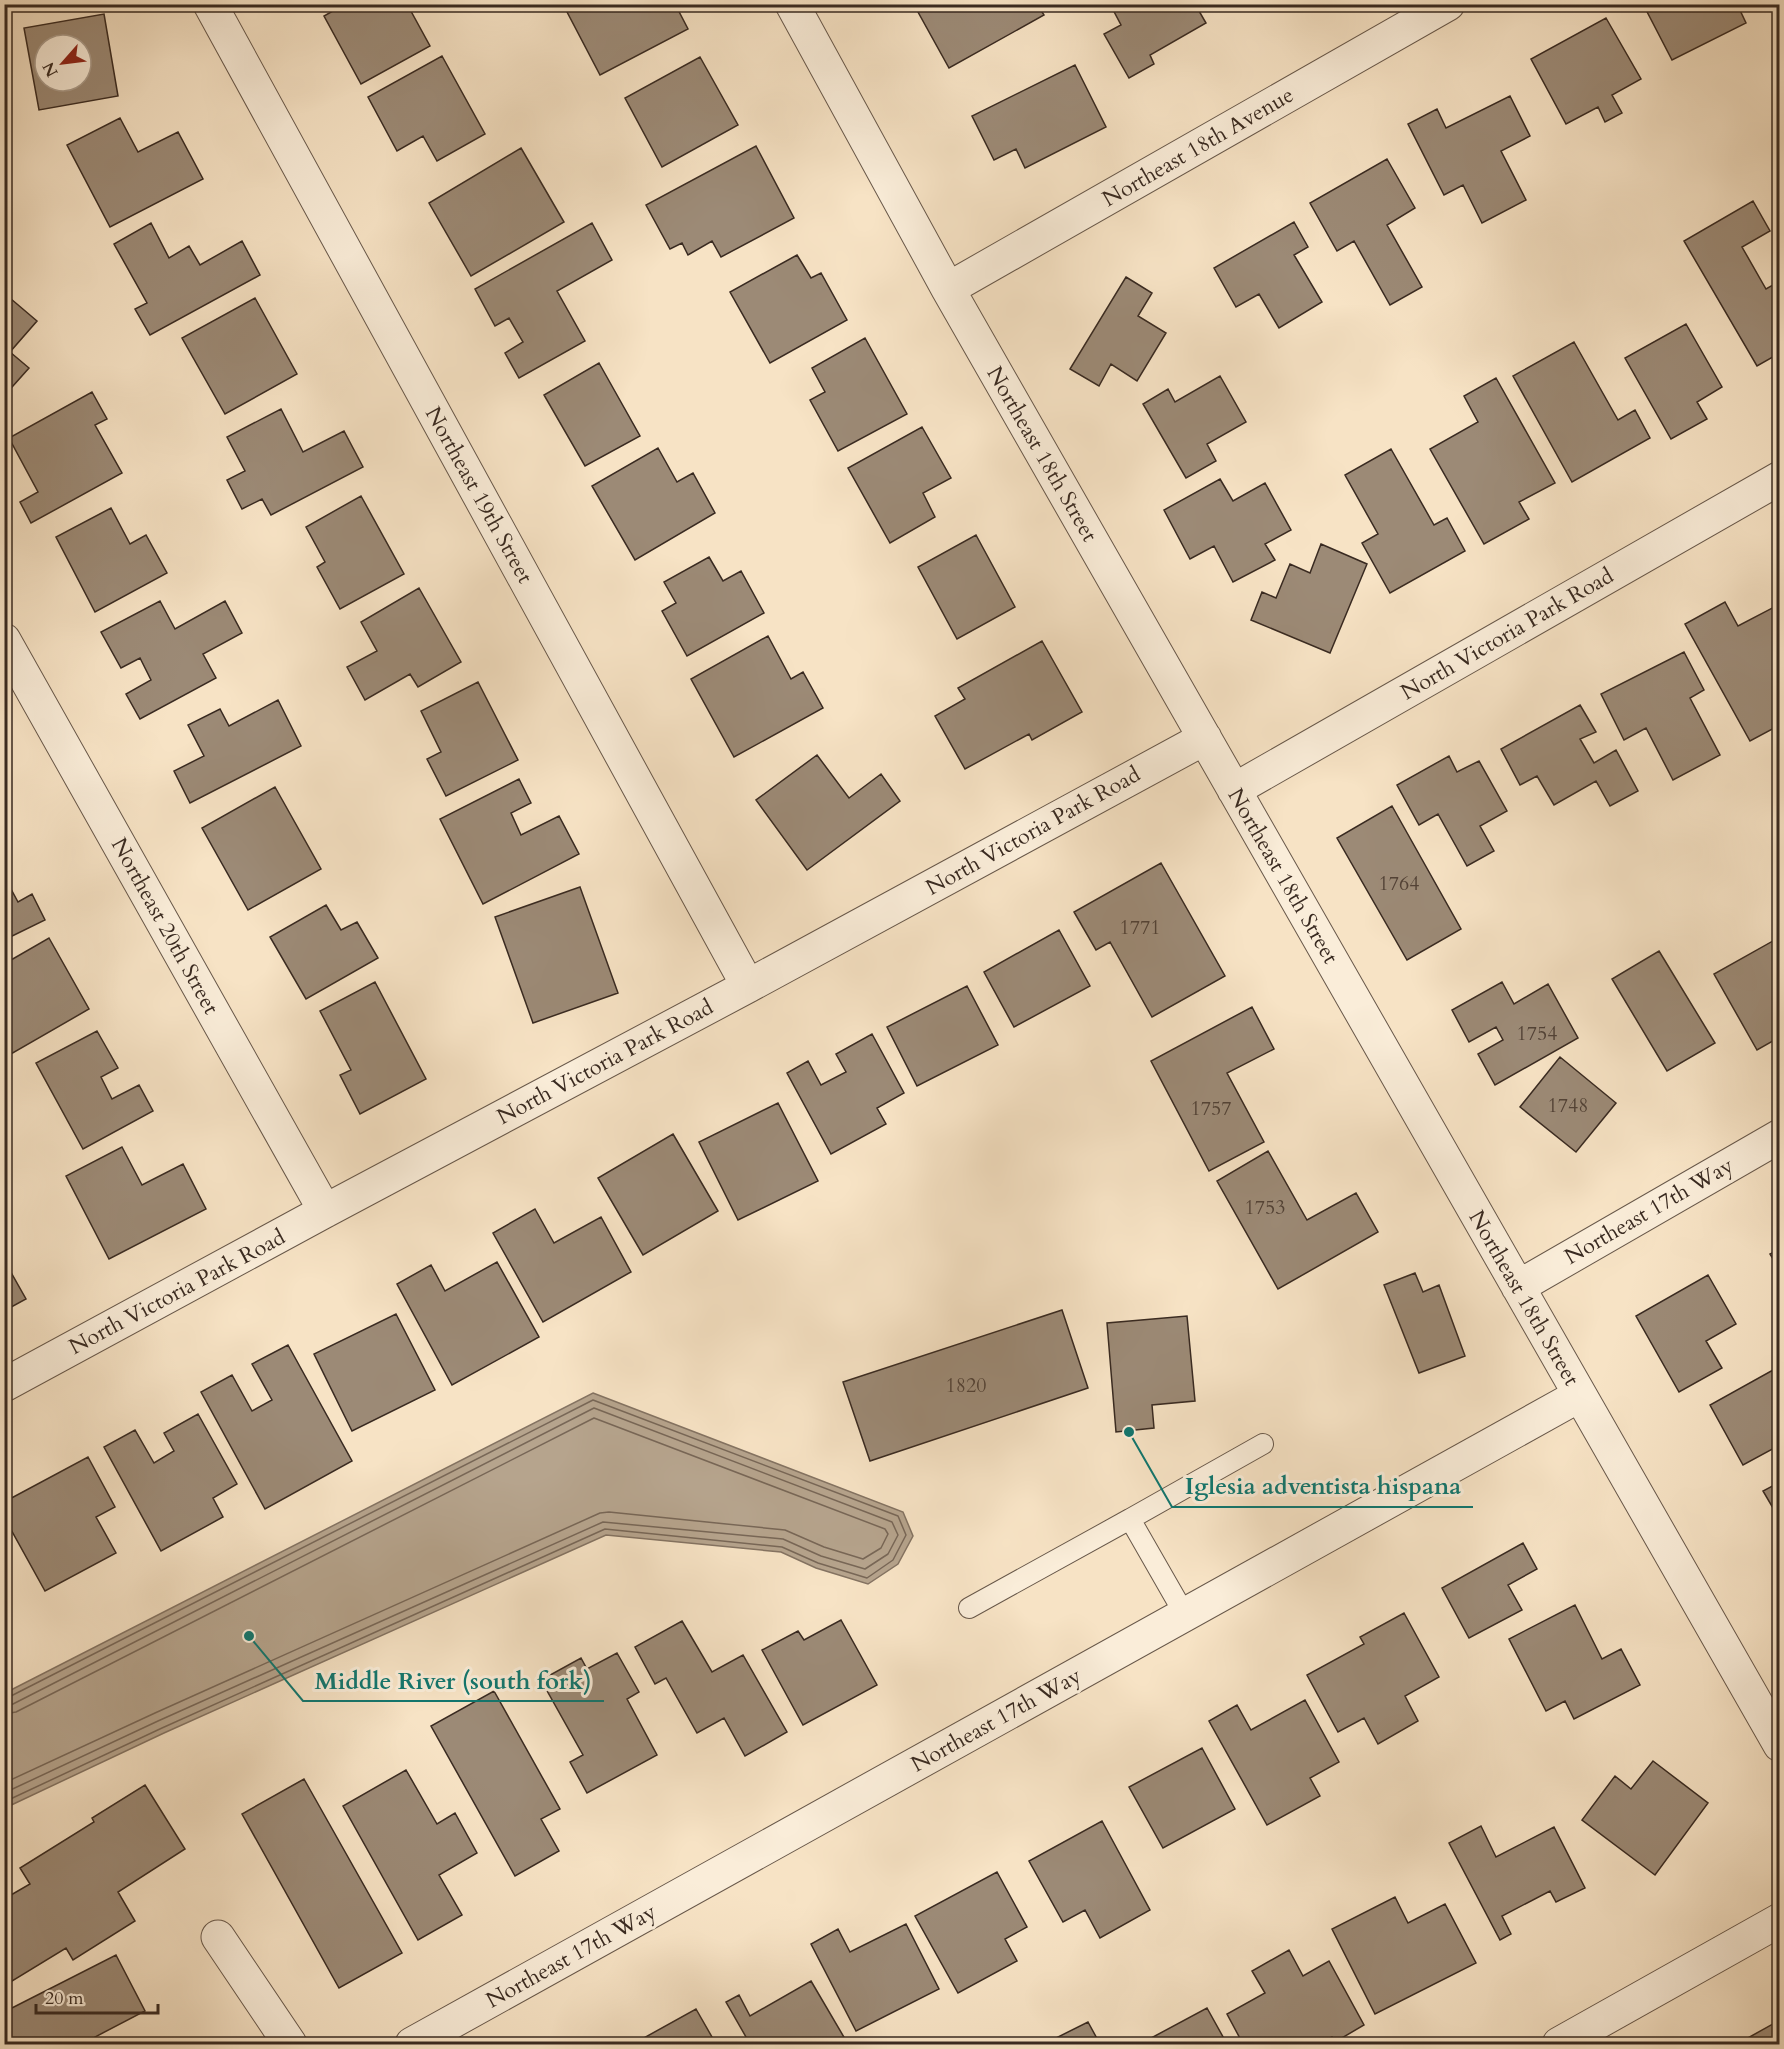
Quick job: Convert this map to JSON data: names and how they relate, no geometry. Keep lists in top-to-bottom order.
{
  "streets": {
    "street": [
      "Northeast 18th Avenue",
      "Northeast 18th Street",
      "Northeast 19th Street",
      "North Victoria Park Road",
      "Northeast 20th Street",
      "Northeast 17th Way"
    ]
  },
  "crossings": [
    ["Northeast 18th Avenue", "Northeast 18th Street"],
    ["Northeast 18th Street", "North Victoria Park Road"],
    ["Northeast 18th Street", "Northeast 17th Way"],
    ["Northeast 19th Street", "North Victoria Park Road"],
    ["North Victoria Park Road", "Northeast 20th Street"]
  ],
  "places": ["Iglesia adventista hispana", "Middle River (south fork)"],
  "house_numbers": [
    "1764",
    "1771",
    "1754",
    "1748",
    "1757",
    "1753",
    "1820"
  ],
  "scale_bar": "20 m",
  "north": "bottom left"
}
